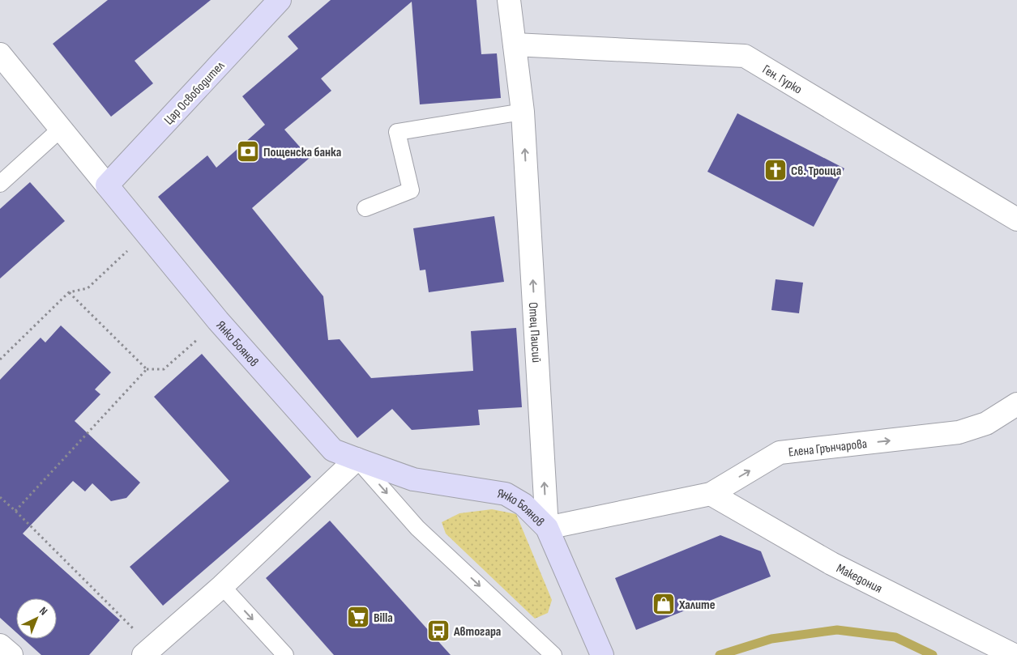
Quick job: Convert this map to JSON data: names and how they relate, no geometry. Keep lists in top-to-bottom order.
{
  "streets": {
    "main road": ["Цар Освободител", "Отец Паисий", "Янко Боянов"],
    "street": ["Ген. Гурко", "Елена Грънчарова", "Македония"]
  },
  "crossings": [
    ["Ген. Гурко", "Отец Паисий"],
    ["Цар Освободител", "Янко Боянов"],
    ["Отец Паисий", "Янко Боянов"],
    ["Отец Паисий", "Елена Грънчарова"],
    ["Янко Боянов", "Елена Грънчарова"],
    ["Елена Грънчарова", "Македония"]
  ],
  "one_way": ["Отец Паисий", "Елена Грънчарова"],
  "places": {
    "bank": ["Пощенска банка"],
    "church": ["Св. Троица"],
    "shop": ["Халите"],
    "supermarket": ["Billa"],
    "bus stop": ["Автогара"]
  },
  "north": "top right"
}
